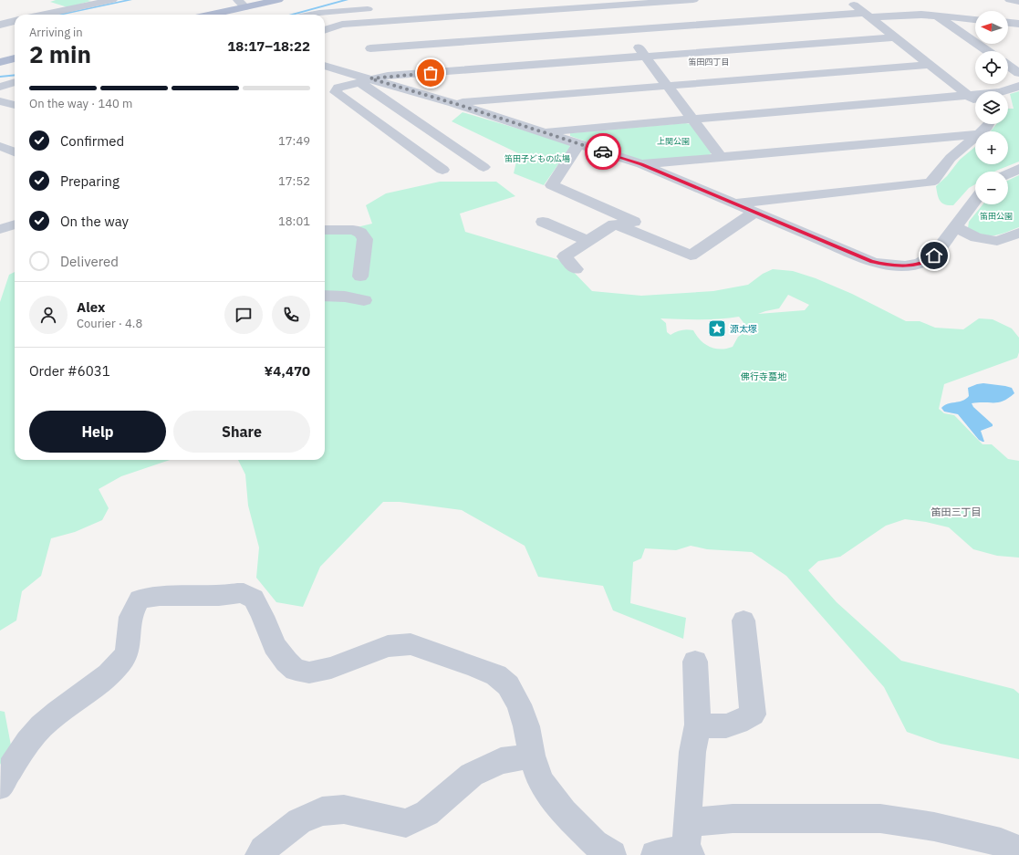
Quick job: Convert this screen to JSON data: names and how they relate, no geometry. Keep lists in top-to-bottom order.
{
  "districts": ["笛田四丁目", "笛田三丁目"],
  "parks": [
    "上関公園",
    "笛田子どもの広場",
    "笛田公園",
    "佛行寺墓地"
  ],
  "places": {
    "place": ["源太塚"]
  },
  "north": "left",
  "page": {
    "map_buttons": ["+", "−"],
    "heading": ["2 min", "Arriving in", "18:17–18:22"],
    "panel": [
      "Alex",
      "Courier · 4.8",
      "Order #6031",
      "¥4,470"
    ],
    "bar": "On the way · 140 m",
    "list": [
      ["Confirmed", "17:49"],
      ["Preparing", "17:52"],
      ["On the way", "18:01"],
      "Delivered"
    ],
    "buttons": ["Help", "Share"]
  }
}
